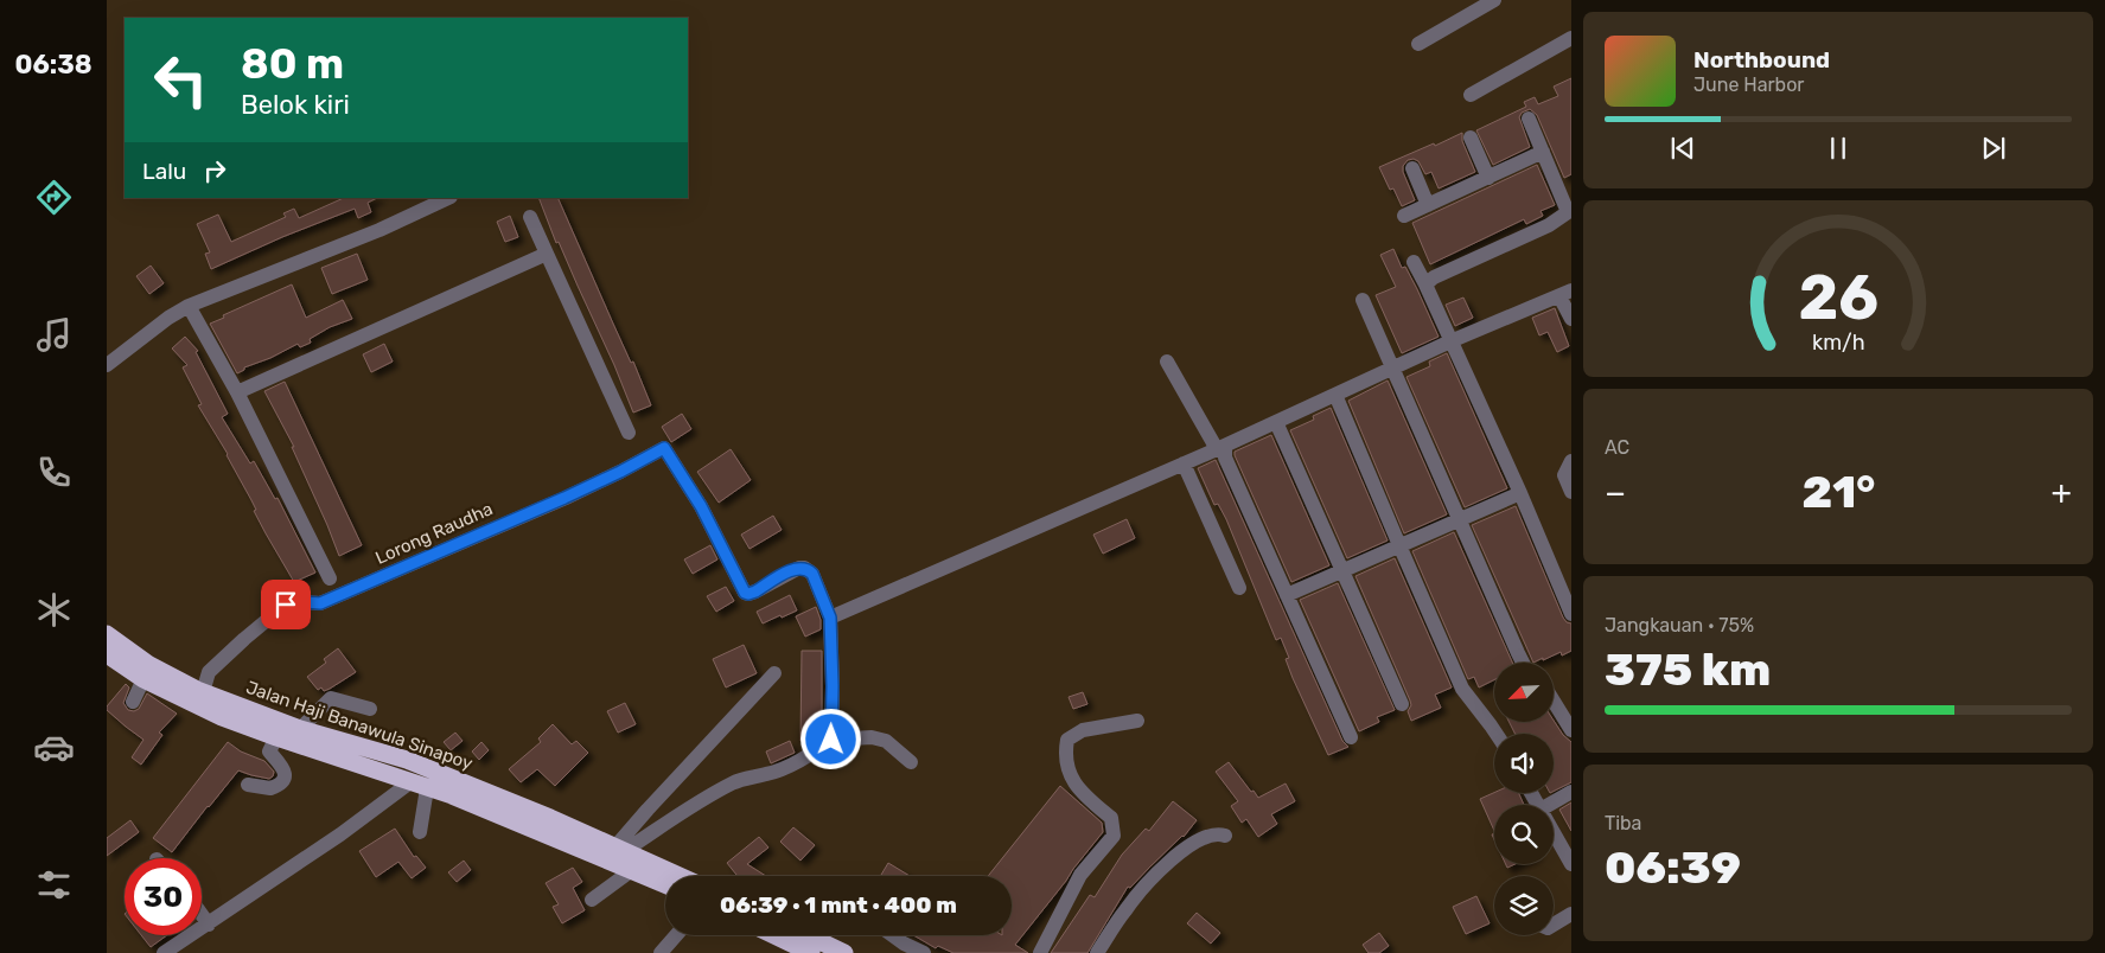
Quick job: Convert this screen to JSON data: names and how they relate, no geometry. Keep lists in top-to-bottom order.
{
  "streets": {
    "highway": ["Jalan Haji Banawula Sinapoy"],
    "street": ["Lorong Raudha"]
  },
  "crossings": [
    ["Lorong Raudha", "Jalan Haji Banawula Sinapoy"]
  ],
  "north": "bottom left",
  "page": {
    "tabs": "06:38",
    "turn": ["80 m", "Belok kiri"],
    "song": ["Northbound", "June Harbor"],
    "then": "Lalu",
    "tile": [
      "AC",
      ["Jangkauan · 75%", "375 km"],
      ["Tiba", "06:39"]
    ],
    "heat": ["−", "21°", "+"],
    "limit": "30",
    "trip": "06:39 · 1 mnt · 400 m",
    "gauge": ["26", "km/h"]
  }
}
